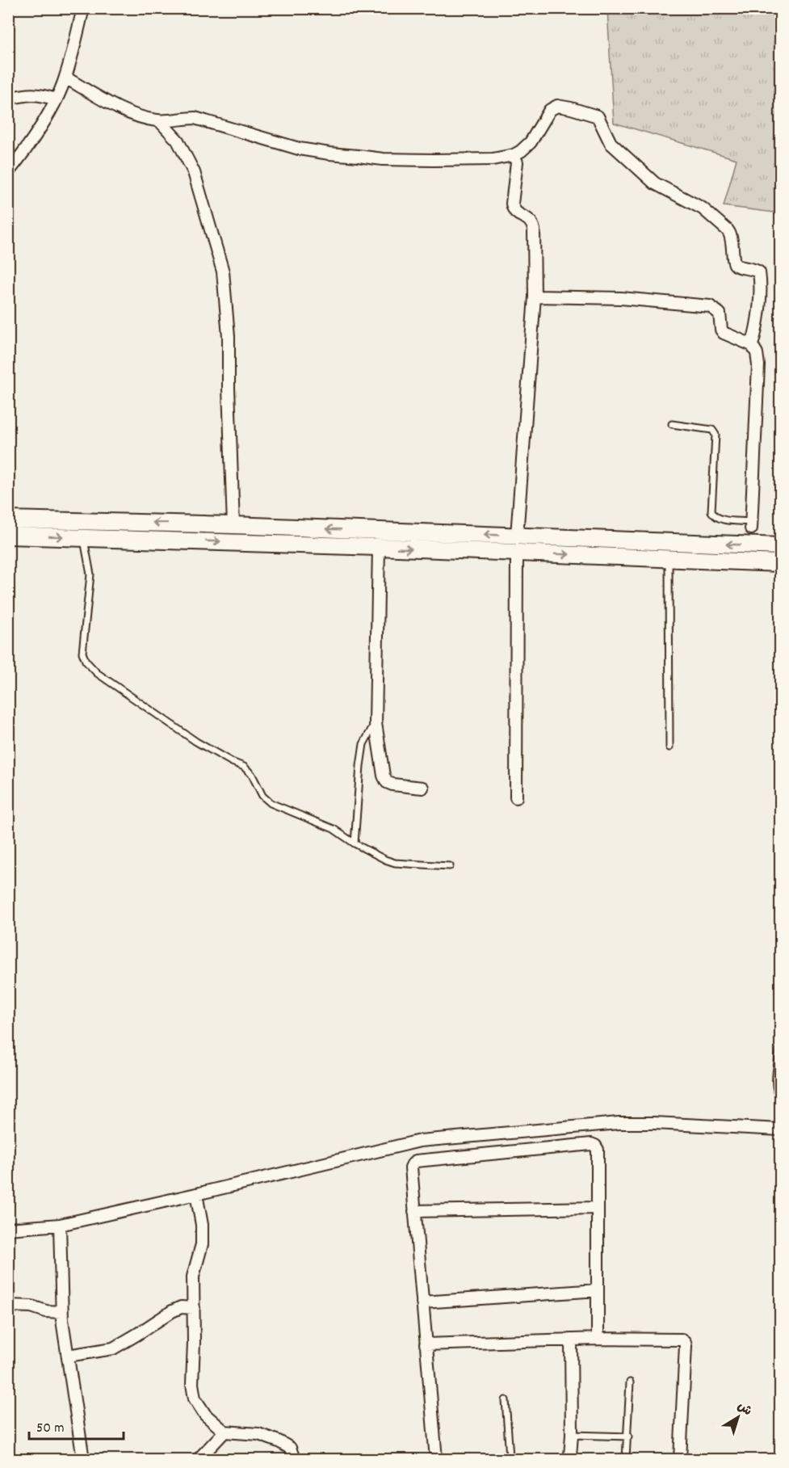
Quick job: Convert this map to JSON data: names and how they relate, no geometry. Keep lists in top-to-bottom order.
{
  "scale_bar": "50 m",
  "north": "top right"
}
